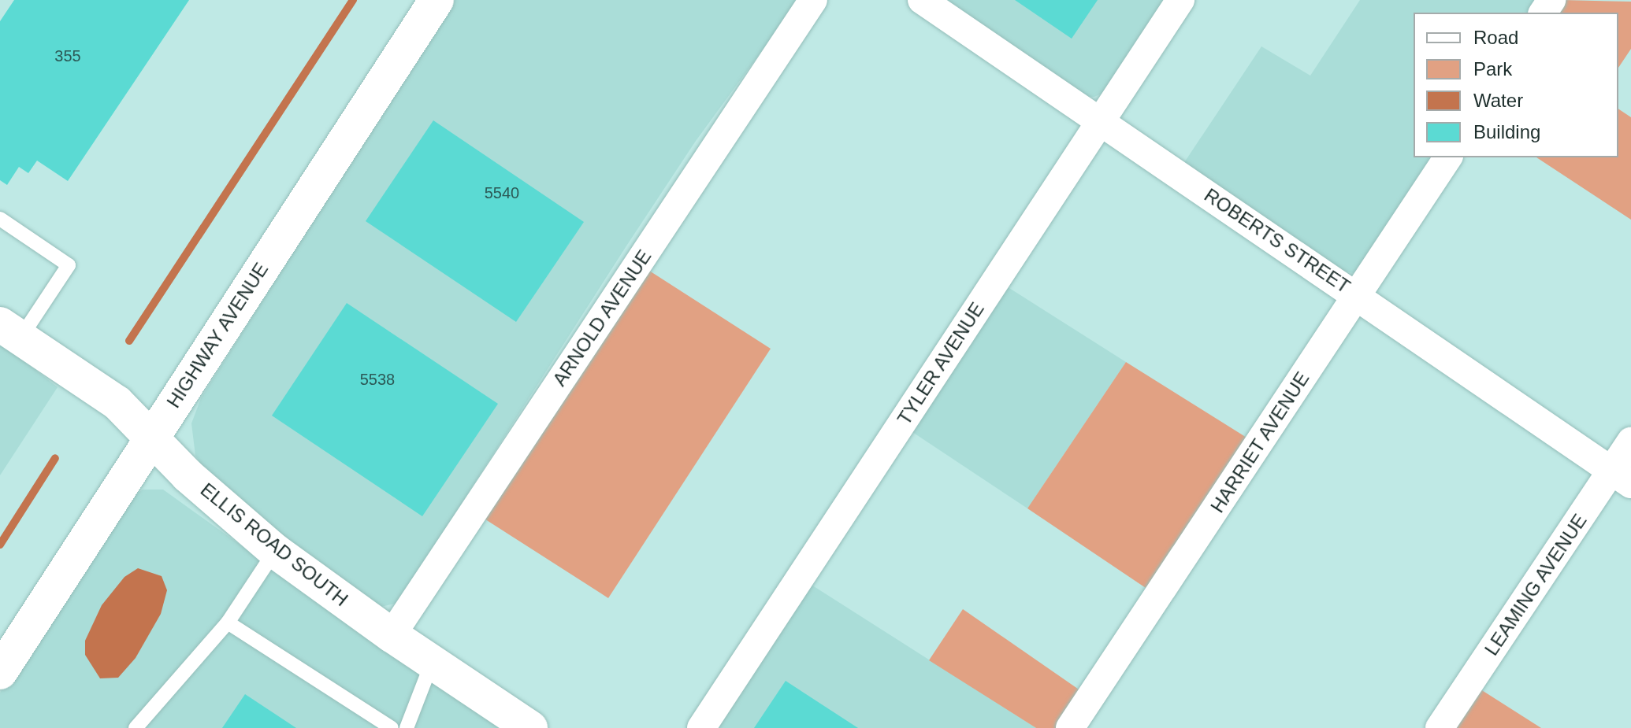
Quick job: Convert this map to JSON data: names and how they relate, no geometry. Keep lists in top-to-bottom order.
{
  "streets": {
    "street": [
      "ROBERTS STREET",
      "ARNOLD AVENUE",
      "HIGHWAY AVENUE",
      "TYLER AVENUE",
      "HARRIET AVENUE",
      "ELLIS ROAD SOUTH",
      "LEAMING AVENUE"
    ]
  },
  "crossings": [
    ["ROBERTS STREET", "TYLER AVENUE"],
    ["ROBERTS STREET", "HARRIET AVENUE"],
    ["ROBERTS STREET", "LEAMING AVENUE"],
    ["ARNOLD AVENUE", "ELLIS ROAD SOUTH"],
    ["HIGHWAY AVENUE", "ELLIS ROAD SOUTH"]
  ],
  "house_numbers": ["355", "5540", "5538"],
  "legend": [
    "Road",
    "Park",
    "Water",
    "Building"
  ]
}
